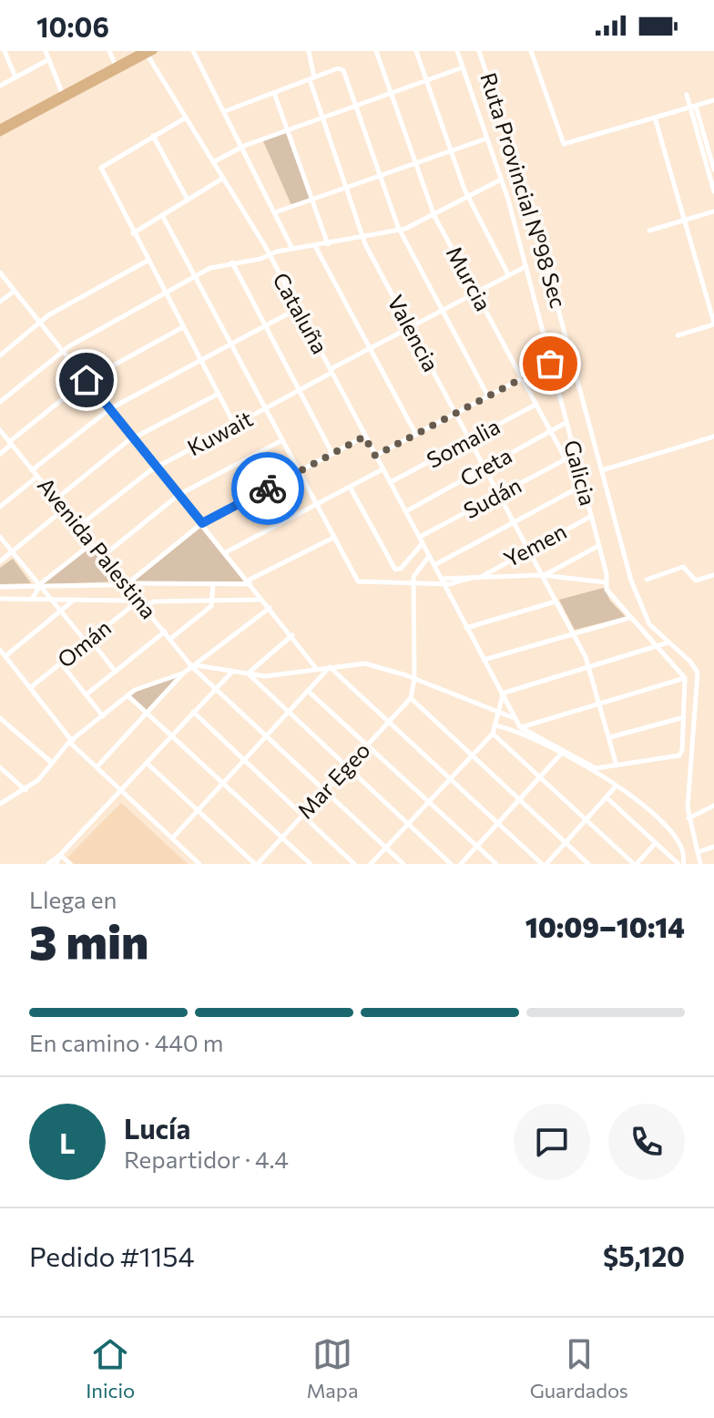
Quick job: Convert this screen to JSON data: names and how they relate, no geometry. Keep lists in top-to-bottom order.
{
  "streets": {
    "street": [
      "Ruta Provincial Nº98 Sec",
      "Murcia",
      "Cataluña",
      "Valencia",
      "Kuwait",
      "Somalia",
      "Creta",
      "Galicia",
      "Sudán",
      "Yemen",
      "Avenida Palestina",
      "Omán",
      "Mar Egeo"
    ]
  },
  "crossings": [
    ["Murcia", "Kuwait"],
    ["Murcia", "Somalia"],
    ["Murcia", "Creta"],
    ["Murcia", "Galicia"],
    ["Murcia", "Sudán"],
    ["Cataluña", "Kuwait"],
    ["Cataluña", "Somalia"],
    ["Cataluña", "Creta"],
    ["Cataluña", "Sudán"],
    ["Valencia", "Kuwait"],
    ["Valencia", "Somalia"],
    ["Valencia", "Creta"],
    ["Valencia", "Sudán"],
    ["Valencia", "Yemen"],
    ["Kuwait", "Galicia"],
    ["Kuwait", "Avenida Palestina"],
    ["Creta", "Galicia"],
    ["Galicia", "Yemen"],
    ["Avenida Palestina", "Omán"],
    ["Avenida Palestina", "Mar Egeo"]
  ],
  "page": {
    "status": "10:06",
    "heading": ["3 min", "Llega en", "10:09–10:14"],
    "panel": [
      "Lucía",
      "Repartidor · 4.4",
      "Pedido #1154",
      "$5,120"
    ],
    "bar": "En camino · 440 m",
    "round": "L",
    "tabs": ["Inicio", "Mapa", "Guardados"]
  }
}
